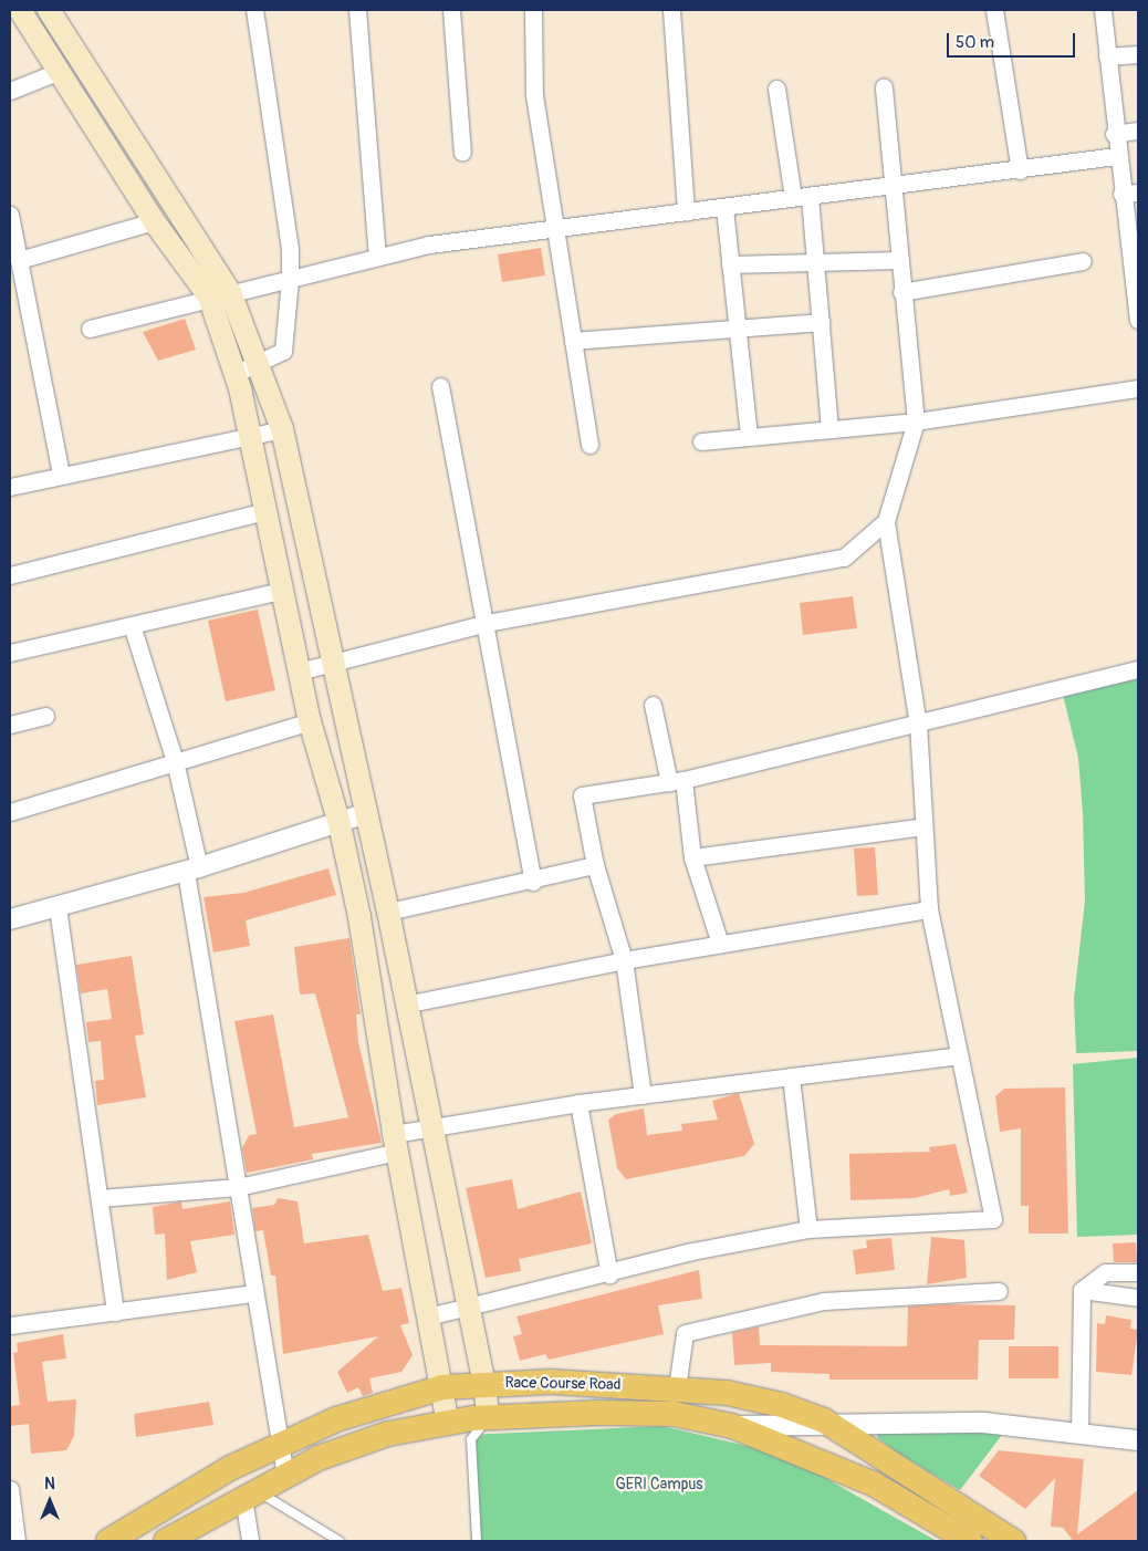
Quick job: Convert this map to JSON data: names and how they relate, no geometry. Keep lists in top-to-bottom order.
{
  "streets": {
    "main road": ["Race Course Road"]
  },
  "parks": ["GERI Campus"],
  "scale_bar": "50 m",
  "north": "top"
}
